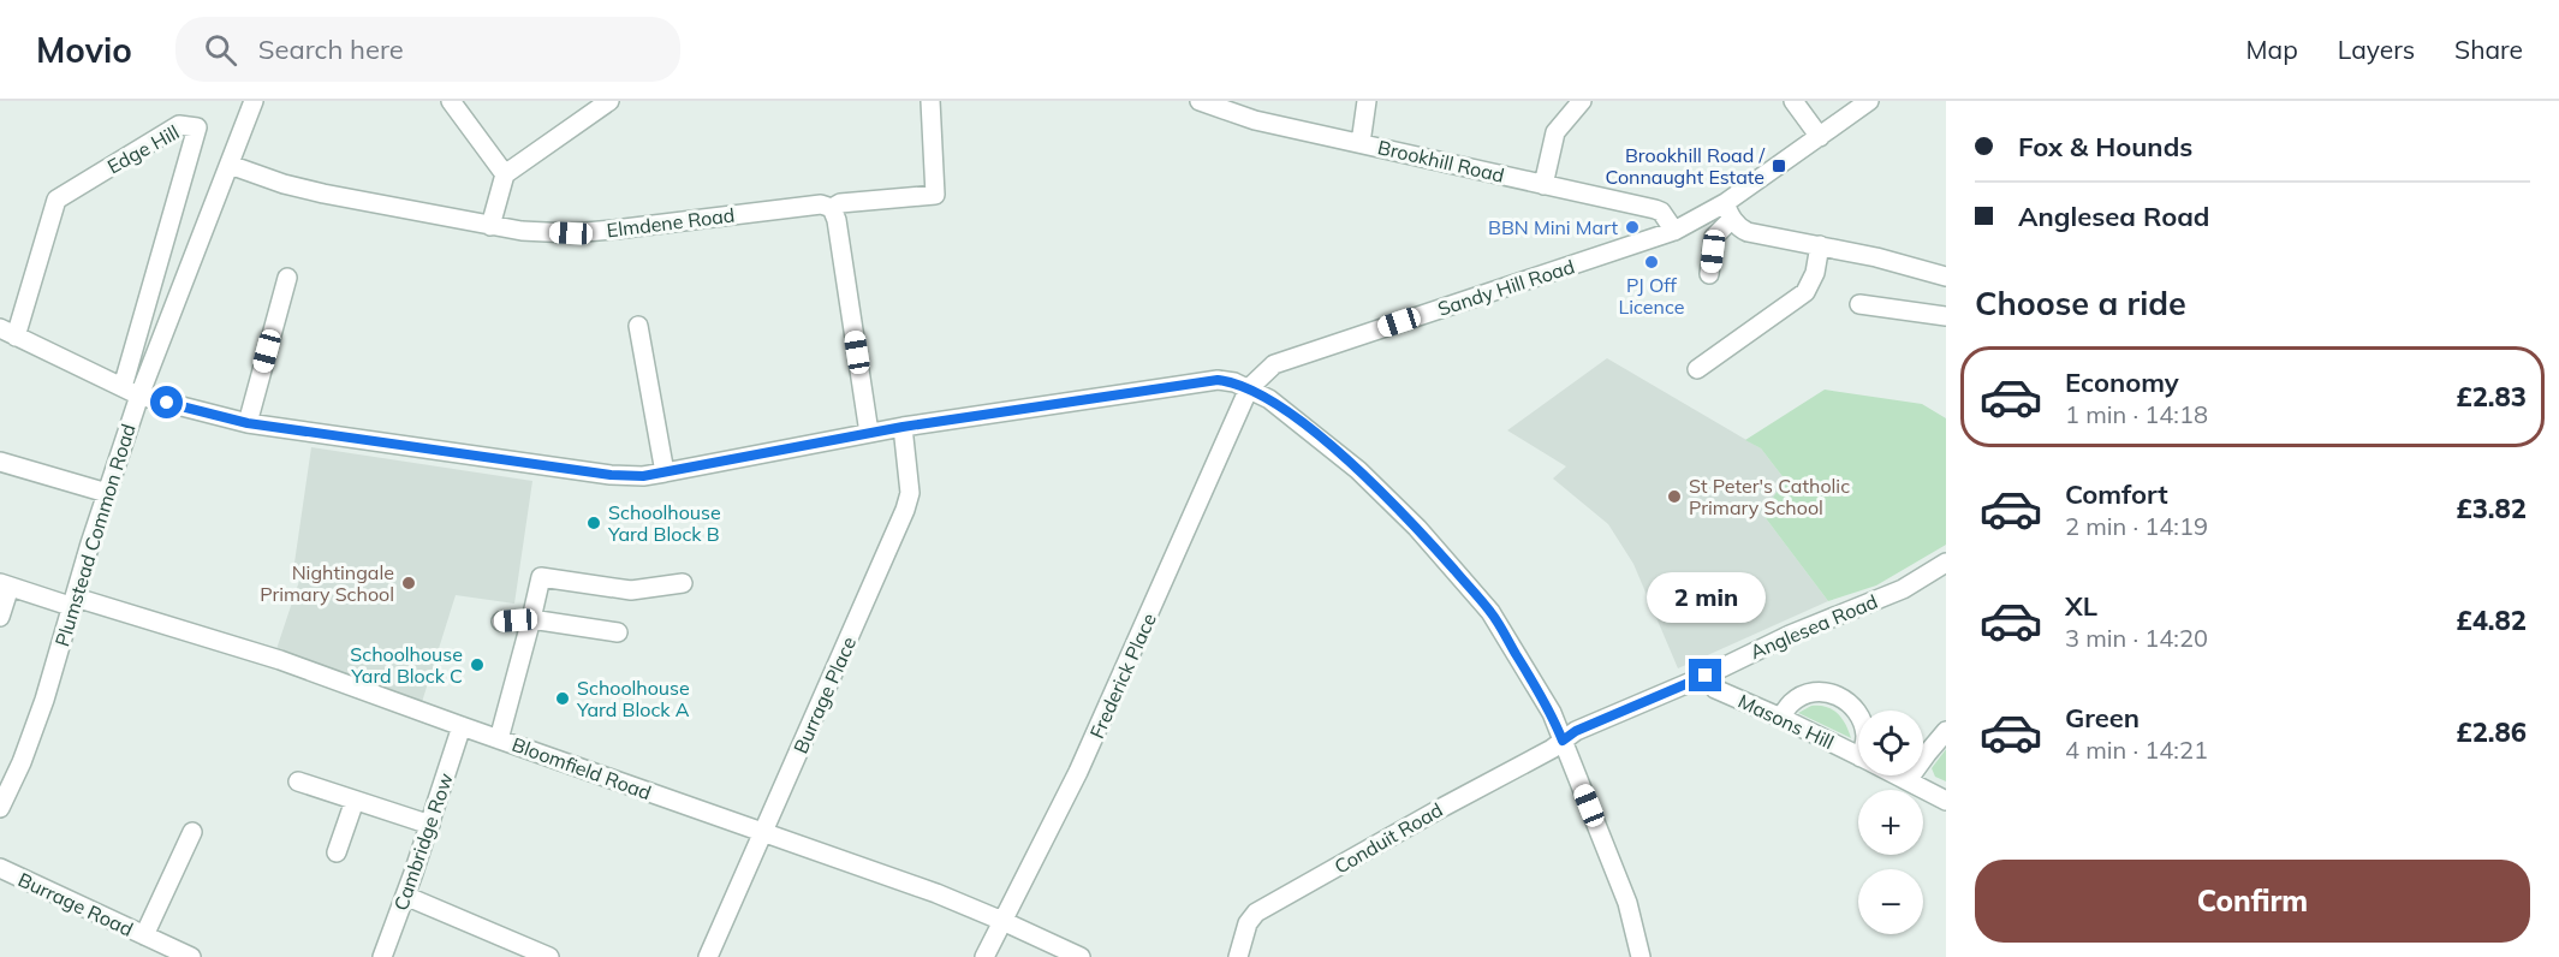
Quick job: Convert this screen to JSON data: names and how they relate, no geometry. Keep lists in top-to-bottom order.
{
  "streets": {
    "street": [
      "Edge Hill",
      "Brookhill Road",
      "Elmdene Road",
      "Sandy Hill Road",
      "Plumstead Common Road",
      "Anglesea Road",
      "Frederick Place",
      "Burrage Place",
      "Masons Hill",
      "Bloomfield Road",
      "Conduit Road",
      "Cambridge Row",
      "Burrage Road"
    ]
  },
  "crossings": [
    ["Edge Hill", "Plumstead Common Road"],
    ["Brookhill Road", "Sandy Hill Road"],
    ["Elmdene Road", "Plumstead Common Road"],
    ["Sandy Hill Road", "Frederick Place"],
    ["Plumstead Common Road", "Bloomfield Road"],
    ["Anglesea Road", "Masons Hill"],
    ["Anglesea Road", "Conduit Road"],
    ["Frederick Place", "Bloomfield Road"],
    ["Burrage Place", "Bloomfield Road"],
    ["Bloomfield Road", "Cambridge Row"]
  ],
  "places": {
    "transit": ["Brookhill Road / Connaught Estate"],
    "other": [
      "BBN Mini Mart",
      "PJ Off Licence",
      "St Peter's Catholic Primary School",
      "Schoolhouse Yard Block B",
      "Nightingale Primary School",
      "Schoolhouse Yard Block C",
      "Schoolhouse Yard Block A"
    ]
  },
  "page": {
    "header": "Movio",
    "search": "Search here",
    "nav": ["Map", "Layers", "Share"],
    "banner": ["Fox & Hounds", "Anglesea Road"],
    "heading": "Choose a ride",
    "list": [
      {
        "name": "Economy",
        "note": "1 min · 14:18",
        "value": "£2.83"
      },
      {
        "name": "Comfort",
        "note": "2 min · 14:19",
        "value": "£3.82"
      },
      {
        "name": "XL",
        "note": "3 min · 14:20",
        "value": "£4.82"
      },
      {
        "name": "Green",
        "note": "4 min · 14:21",
        "value": "£2.86"
      }
    ],
    "bubble": "2 min",
    "map_buttons": ["+", "−"],
    "buttons": "Confirm"
  }
}
